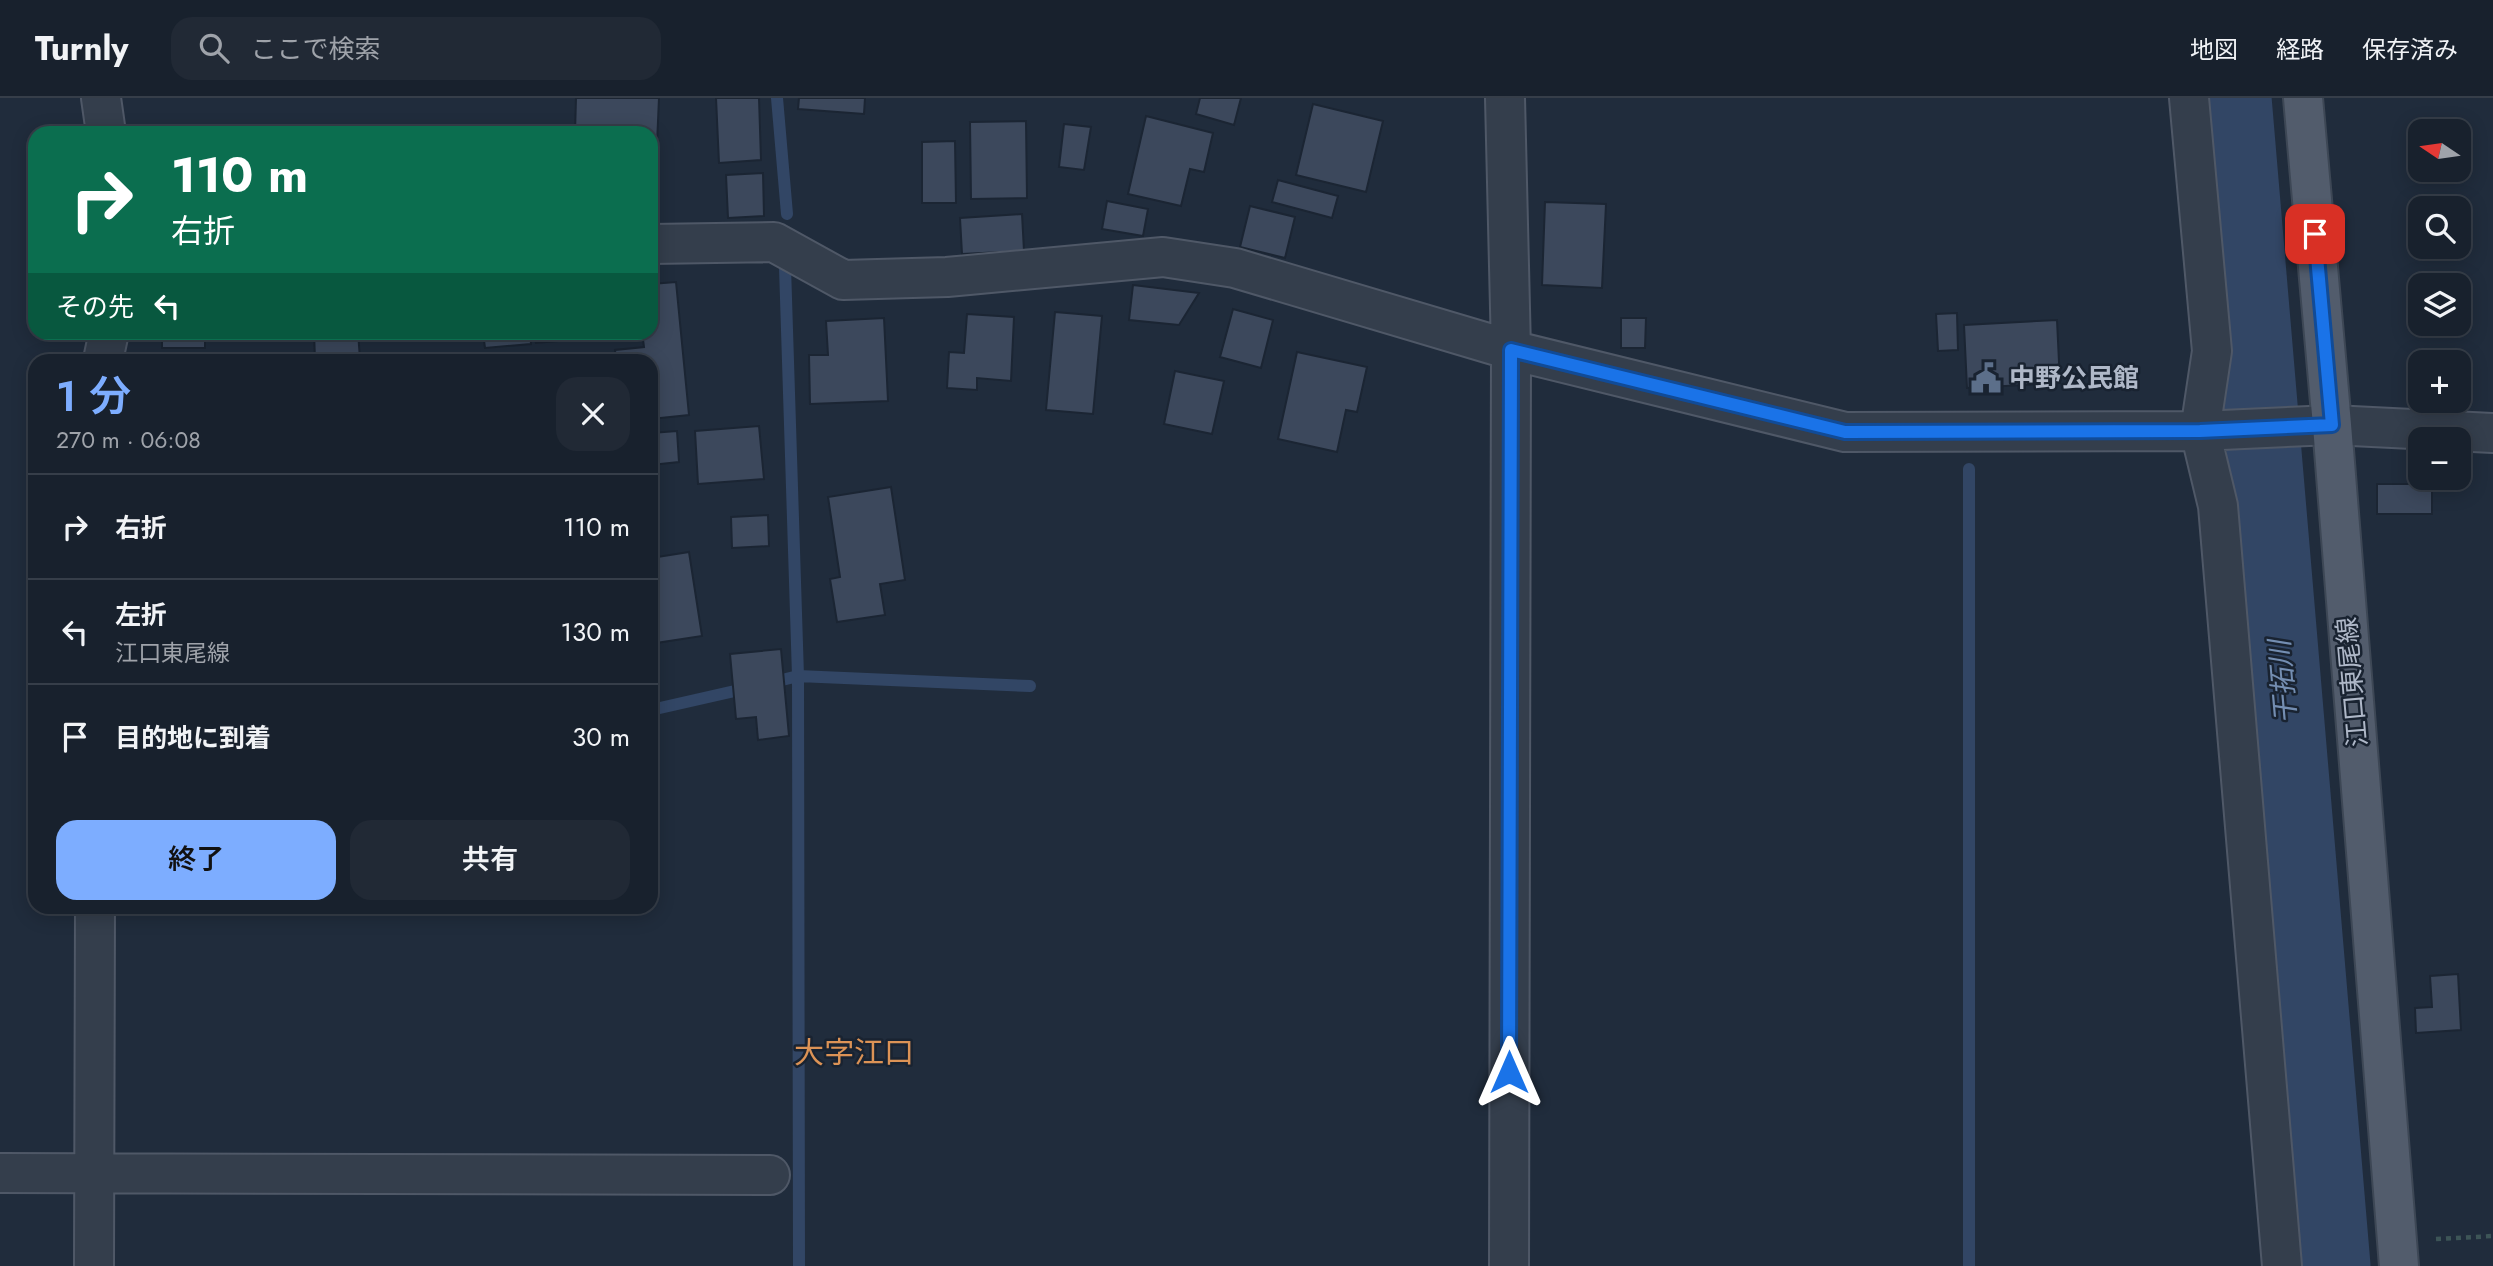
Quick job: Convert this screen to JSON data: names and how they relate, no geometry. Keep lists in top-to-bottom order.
{
  "streets": {
    "main road": ["江口東尾線"]
  },
  "districts": ["大字江口"],
  "water": ["干拓川"],
  "places": {
    "public building": ["中野公民館"]
  },
  "north": "left",
  "page": {
    "header": "Turnly",
    "search": "ここで検索",
    "nav": ["地図", "経路", "保存済み"],
    "map_buttons": ["+", "−"],
    "turn": ["110 m", "右折"],
    "then": "その先",
    "heading": ["1 分", "270 m · 06:08"],
    "list": [
      {
        "name": "右折",
        "value": "110 m"
      },
      {
        "name": "左折",
        "note": "江口東尾線",
        "value": "130 m"
      },
      {
        "name": "目的地に到着",
        "value": "30 m"
      }
    ],
    "buttons": ["終了", "共有"]
  }
}
